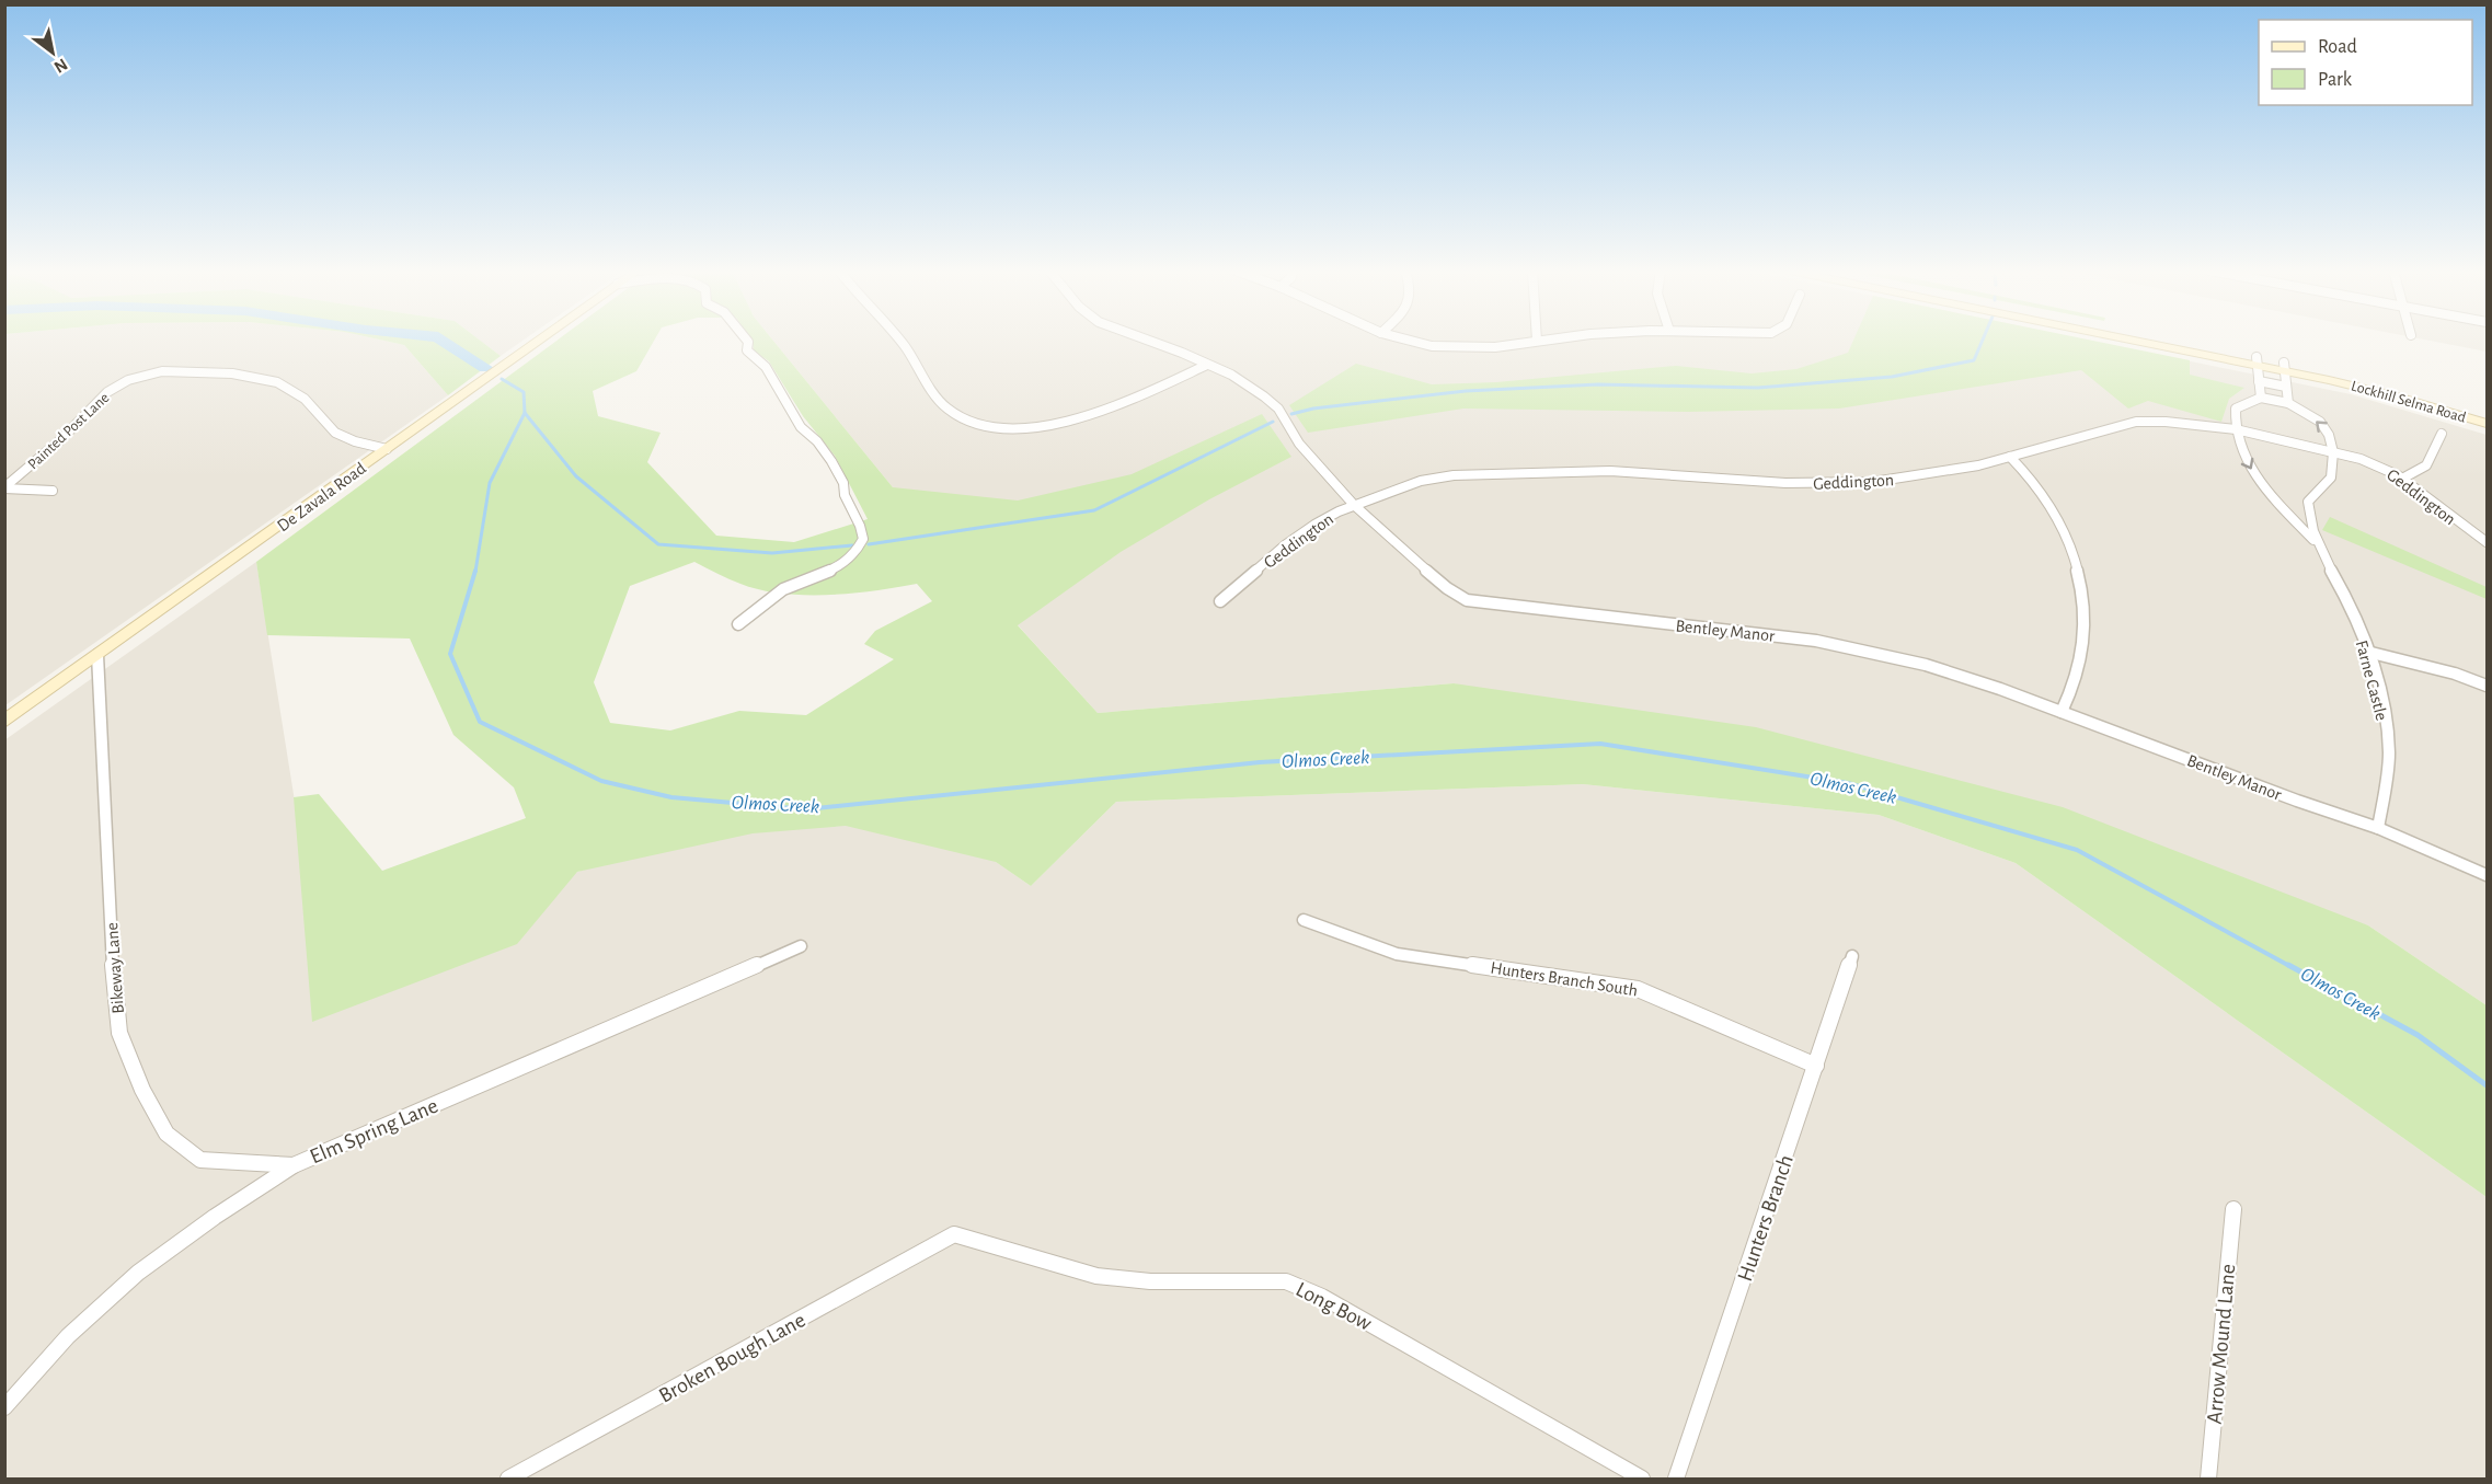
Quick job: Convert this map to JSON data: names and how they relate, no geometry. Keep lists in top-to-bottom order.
{
  "streets": {
    "main road": ["Lockhill Selma Road", "De Zavala Road"],
    "street": [
      "Painted Post Lane",
      "Geddington",
      "Bentley Manor",
      "Farne Castle",
      "Bikeway Lane",
      "Hunters Branch South",
      "Elm Spring Lane",
      "Hunters Branch",
      "Long Bow",
      "Arrow Mound Lane",
      "Broken Bough Lane"
    ]
  },
  "crossings": [
    ["Painted Post Lane", "De Zavala Road"],
    ["Geddington", "Bentley Manor"],
    ["Geddington", "Farne Castle"],
    ["De Zavala Road", "Bikeway Lane"],
    ["Bentley Manor", "Farne Castle"],
    ["Bikeway Lane", "Elm Spring Lane"],
    ["Hunters Branch South", "Hunters Branch"],
    ["Long Bow", "Broken Bough Lane"]
  ],
  "water": ["Olmos Creek"],
  "legend": ["Road", "Park"],
  "north": "bottom right"
}
